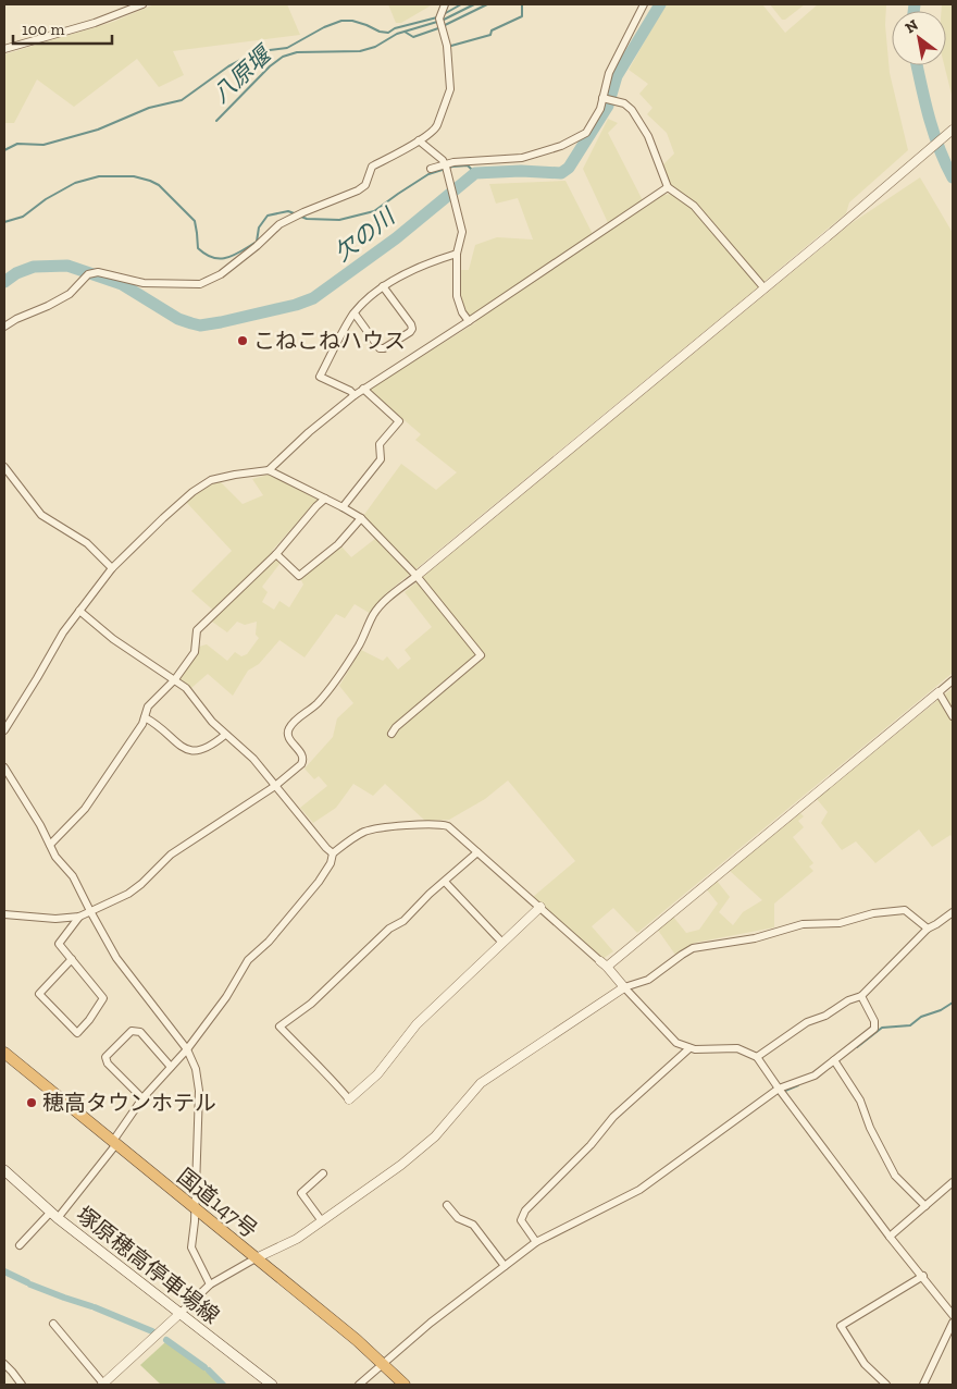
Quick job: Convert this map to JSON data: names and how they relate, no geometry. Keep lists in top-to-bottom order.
{
  "streets": {
    "highway": ["国道147号"],
    "main road": ["塚原穂高停車場線"]
  },
  "water": ["八原堰", "欠の川"],
  "places": ["こねこねハウス", "穂高タウンホテル"],
  "scale_bar": "100 m",
  "north": "top left"
}
